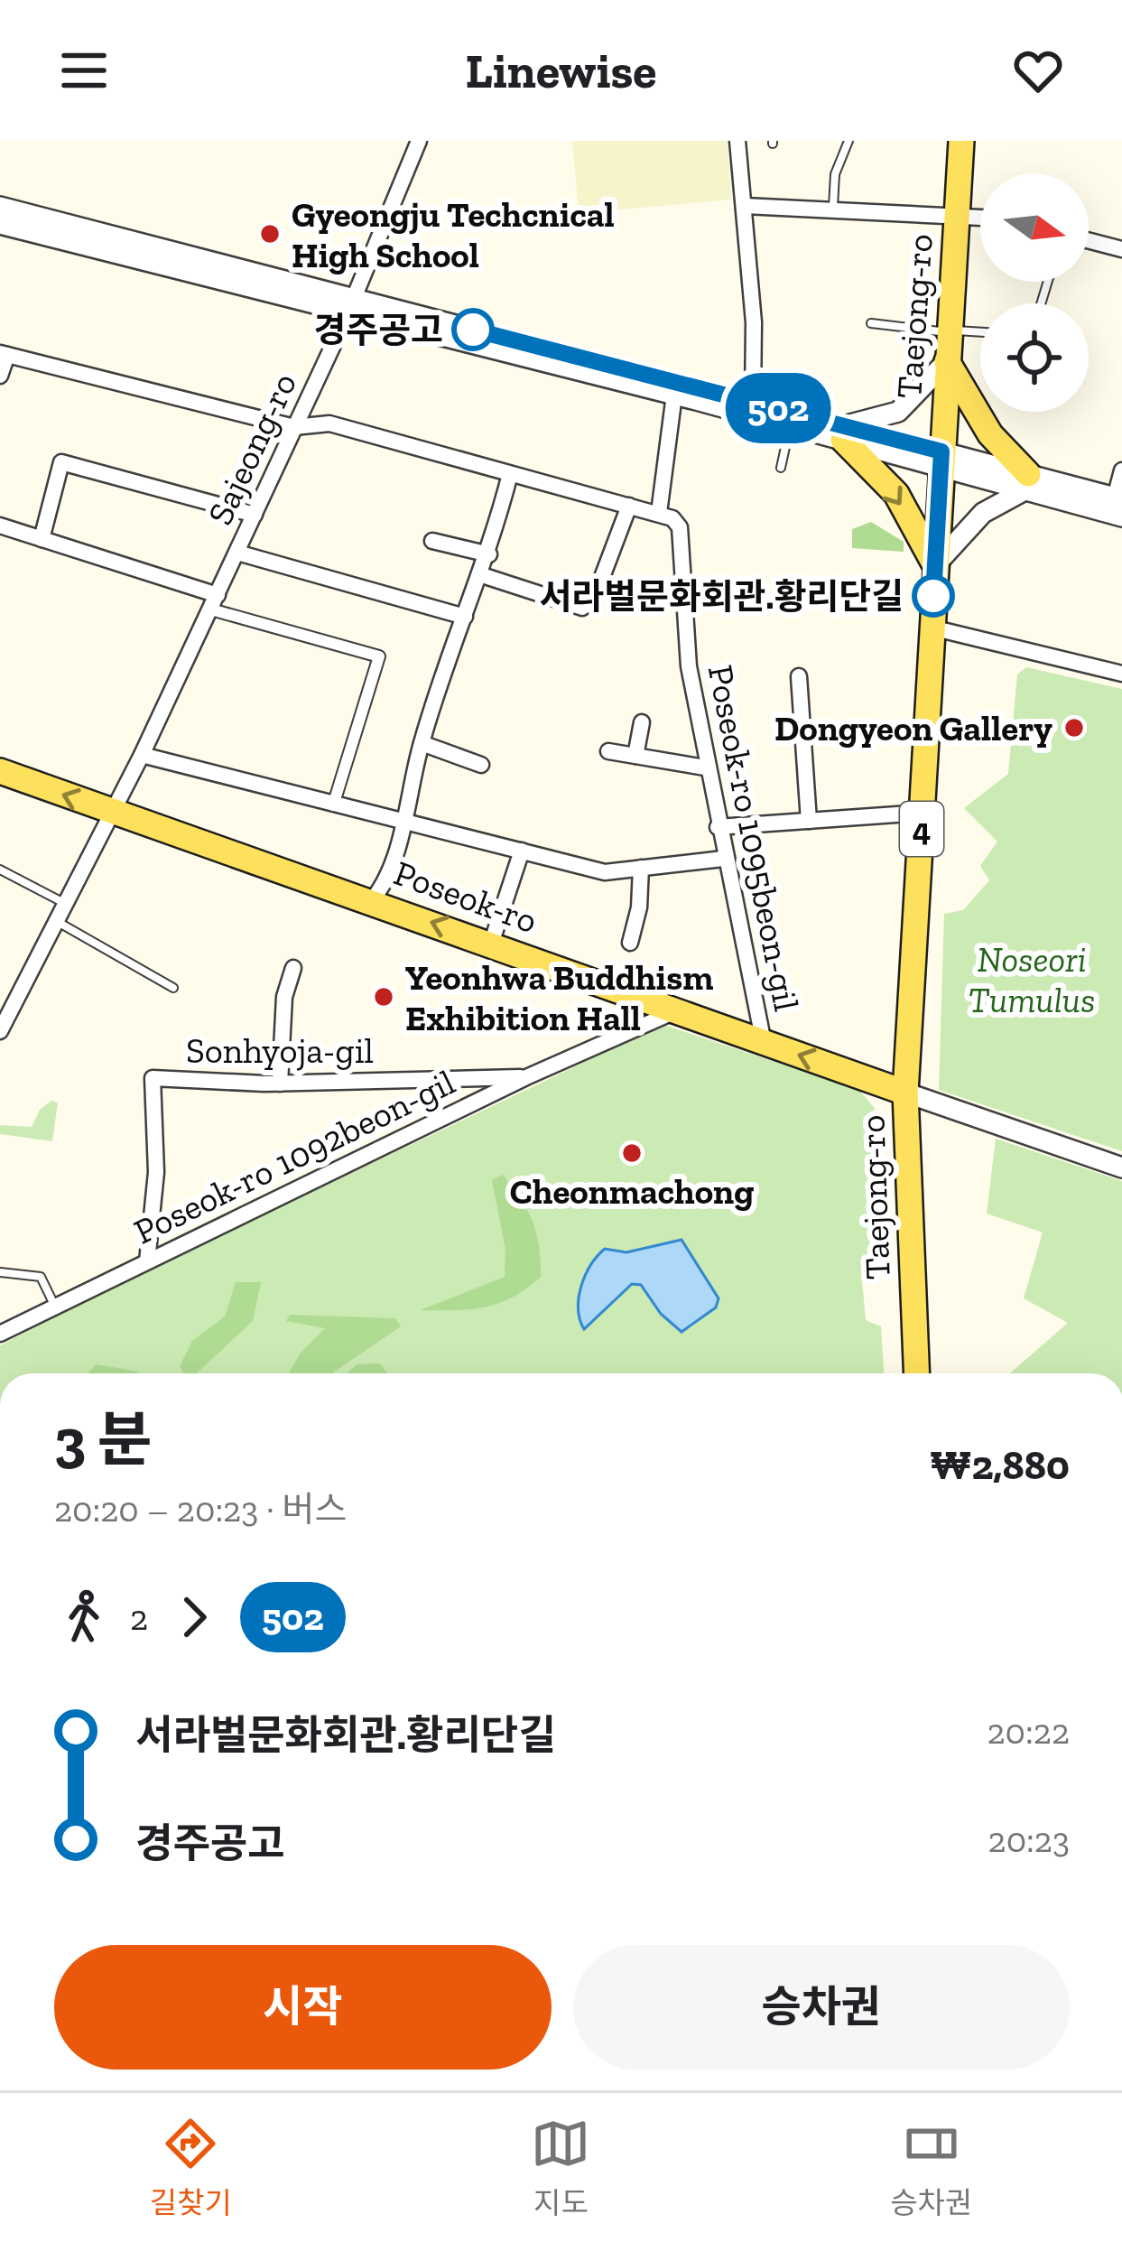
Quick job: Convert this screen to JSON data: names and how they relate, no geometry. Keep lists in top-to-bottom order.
{
  "streets": {
    "main road": ["Taejong-ro", "4", "Poseok-ro"],
    "street": [
      "Sajeong-ro",
      "Poseok-ro 1095beon-gil",
      "Sonhyoja-gil",
      "Poseok-ro 1092beon-gil"
    ]
  },
  "crossings": [
    ["Taejong-ro", "Poseok-ro"],
    ["Sajeong-ro", "Poseok-ro"],
    ["Poseok-ro 1095beon-gil", "Poseok-ro"],
    ["Poseok-ro", "Poseok-ro 1092beon-gil"],
    ["Sonhyoja-gil", "Poseok-ro 1092beon-gil"]
  ],
  "one_way": ["Poseok-ro"],
  "parks": ["Noseori Tumulus"],
  "places": [
    "Gyeongju Techcnical High School",
    "경주공고",
    "서라벌문화회관.황리단길",
    "Dongyeon Gallery",
    "Yeonhwa Buddhism Exhibition Hall",
    "Cheonmachong"
  ],
  "lines": ["bus line 502"],
  "north": "right",
  "page": {
    "header": "Linewise",
    "on_map": "502",
    "heading": ["3 분", "20:20 – 20:23 · 버스", "₩2,880"],
    "legs": ["2", "502"],
    "list": [
      {
        "name": "서라벌문화회관.황리단길",
        "value": "20:22"
      },
      {
        "name": "경주공고",
        "value": "20:23"
      }
    ],
    "buttons": ["시작", "승차권"],
    "tabs": ["길찾기", "지도", "승차권"]
  }
}
